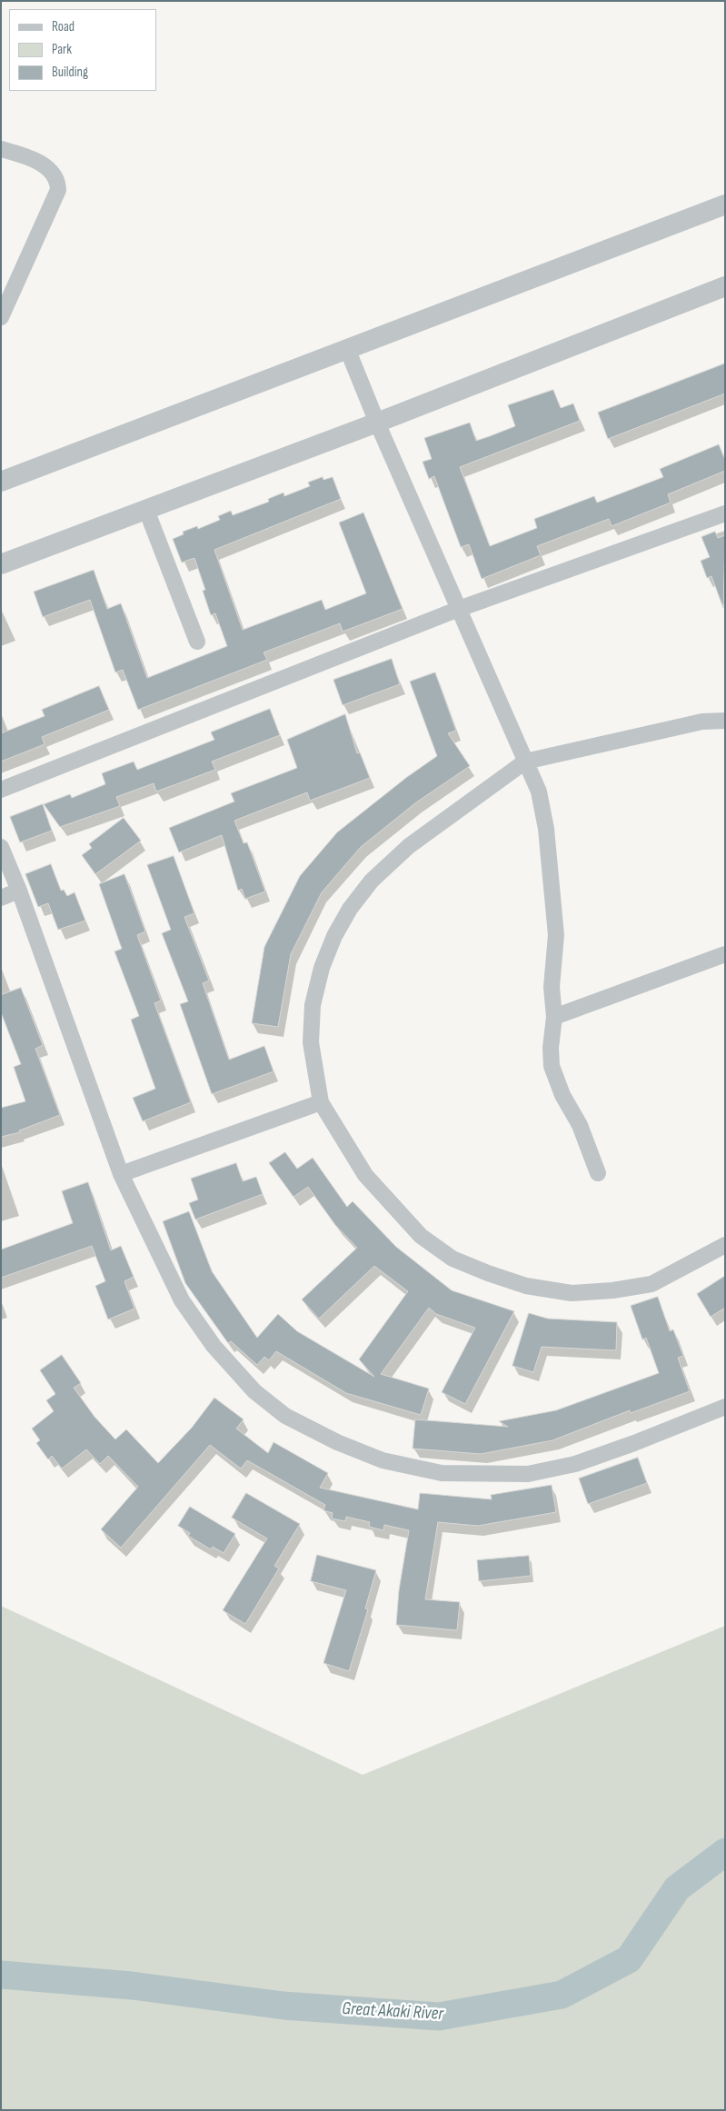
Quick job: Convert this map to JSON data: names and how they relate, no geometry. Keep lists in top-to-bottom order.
{
  "water": ["Great Akaki River"],
  "legend": ["Road", "Park", "Building"]
}
